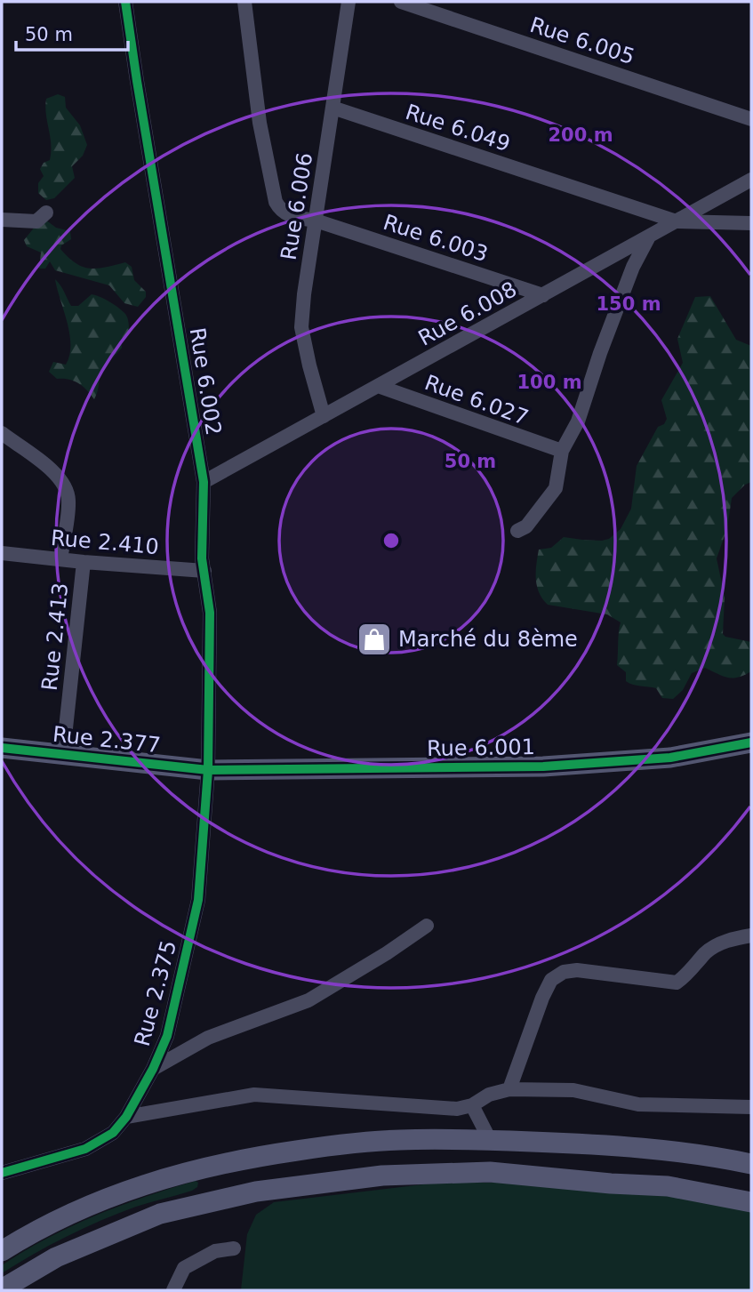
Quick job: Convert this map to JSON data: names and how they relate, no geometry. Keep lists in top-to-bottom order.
{
  "streets": {
    "main road": ["Rue 2.377", "Rue 6.001"],
    "street": [
      "Rue 6.005",
      "Rue 6.049",
      "Rue 6.006",
      "Rue 6.003",
      "Rue 6.008",
      "Rue 6.002",
      "Rue 6.027",
      "Rue 2.410",
      "Rue 2.413",
      "Rue 2.375"
    ]
  },
  "crossings": [
    ["Rue 6.049", "Rue 6.006"],
    ["Rue 6.049", "Rue 6.008"],
    ["Rue 6.006", "Rue 6.003"],
    ["Rue 6.006", "Rue 6.008"],
    ["Rue 6.003", "Rue 6.008"],
    ["Rue 6.008", "Rue 6.002"],
    ["Rue 6.008", "Rue 6.027"],
    ["Rue 6.002", "Rue 2.410"],
    ["Rue 6.002", "Rue 2.377"],
    ["Rue 6.002", "Rue 6.001"],
    ["Rue 6.002", "Rue 2.375"],
    ["Rue 2.410", "Rue 2.413"],
    ["Rue 2.413", "Rue 2.377"],
    ["Rue 2.377", "Rue 6.001"],
    ["Rue 2.377", "Rue 2.375"],
    ["Rue 6.001", "Rue 2.375"]
  ],
  "places": {
    "shop": ["Marché du 8ème"]
  },
  "scale_bar": "50 m",
  "rings": [
    "200 m",
    "150 m",
    "100 m",
    "50 m"
  ]
}
